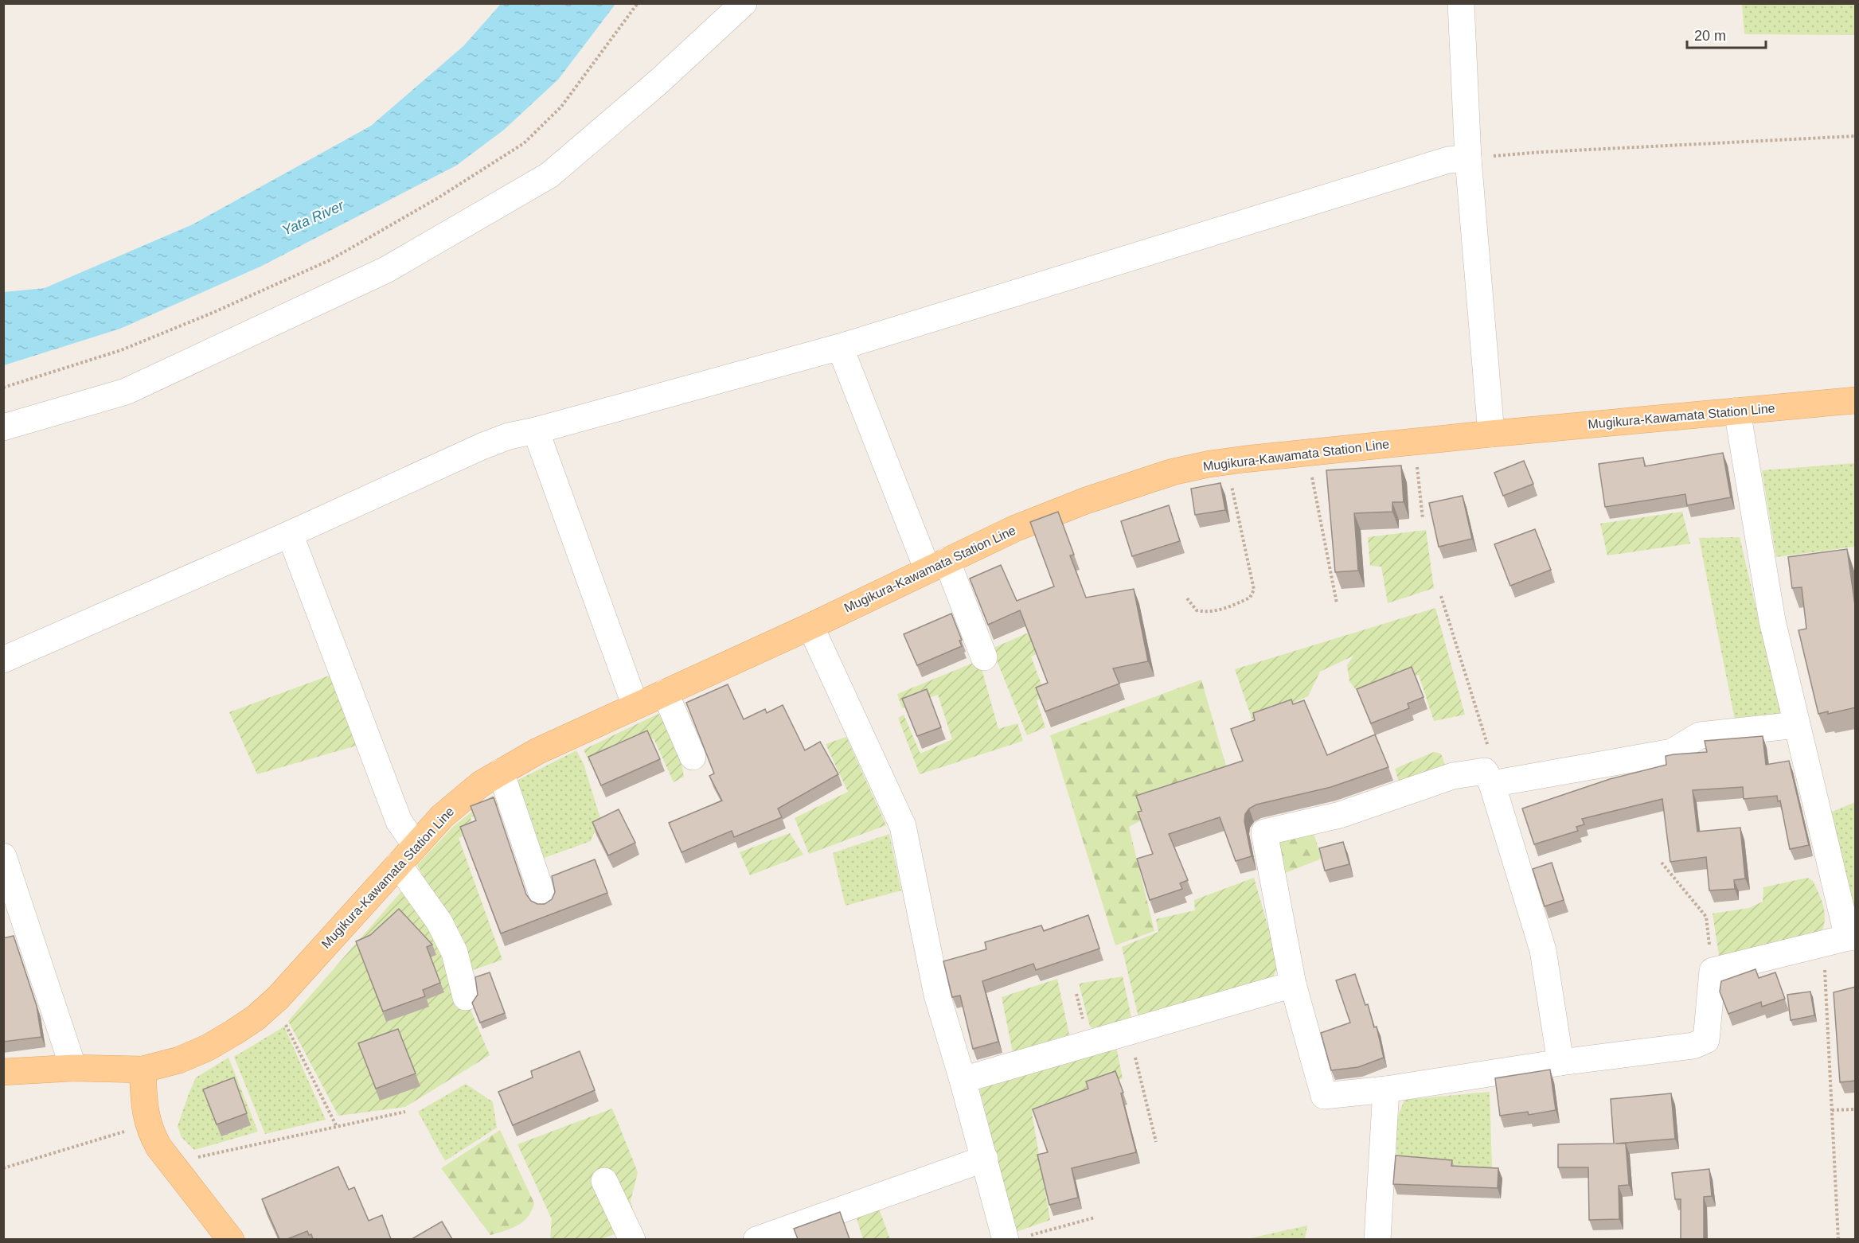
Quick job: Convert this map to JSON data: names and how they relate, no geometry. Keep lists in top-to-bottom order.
{
  "streets": {
    "main road": ["Mugikura-Kawamata Station Line"]
  },
  "water": ["Yata River"],
  "scale_bar": "20 m"
}
